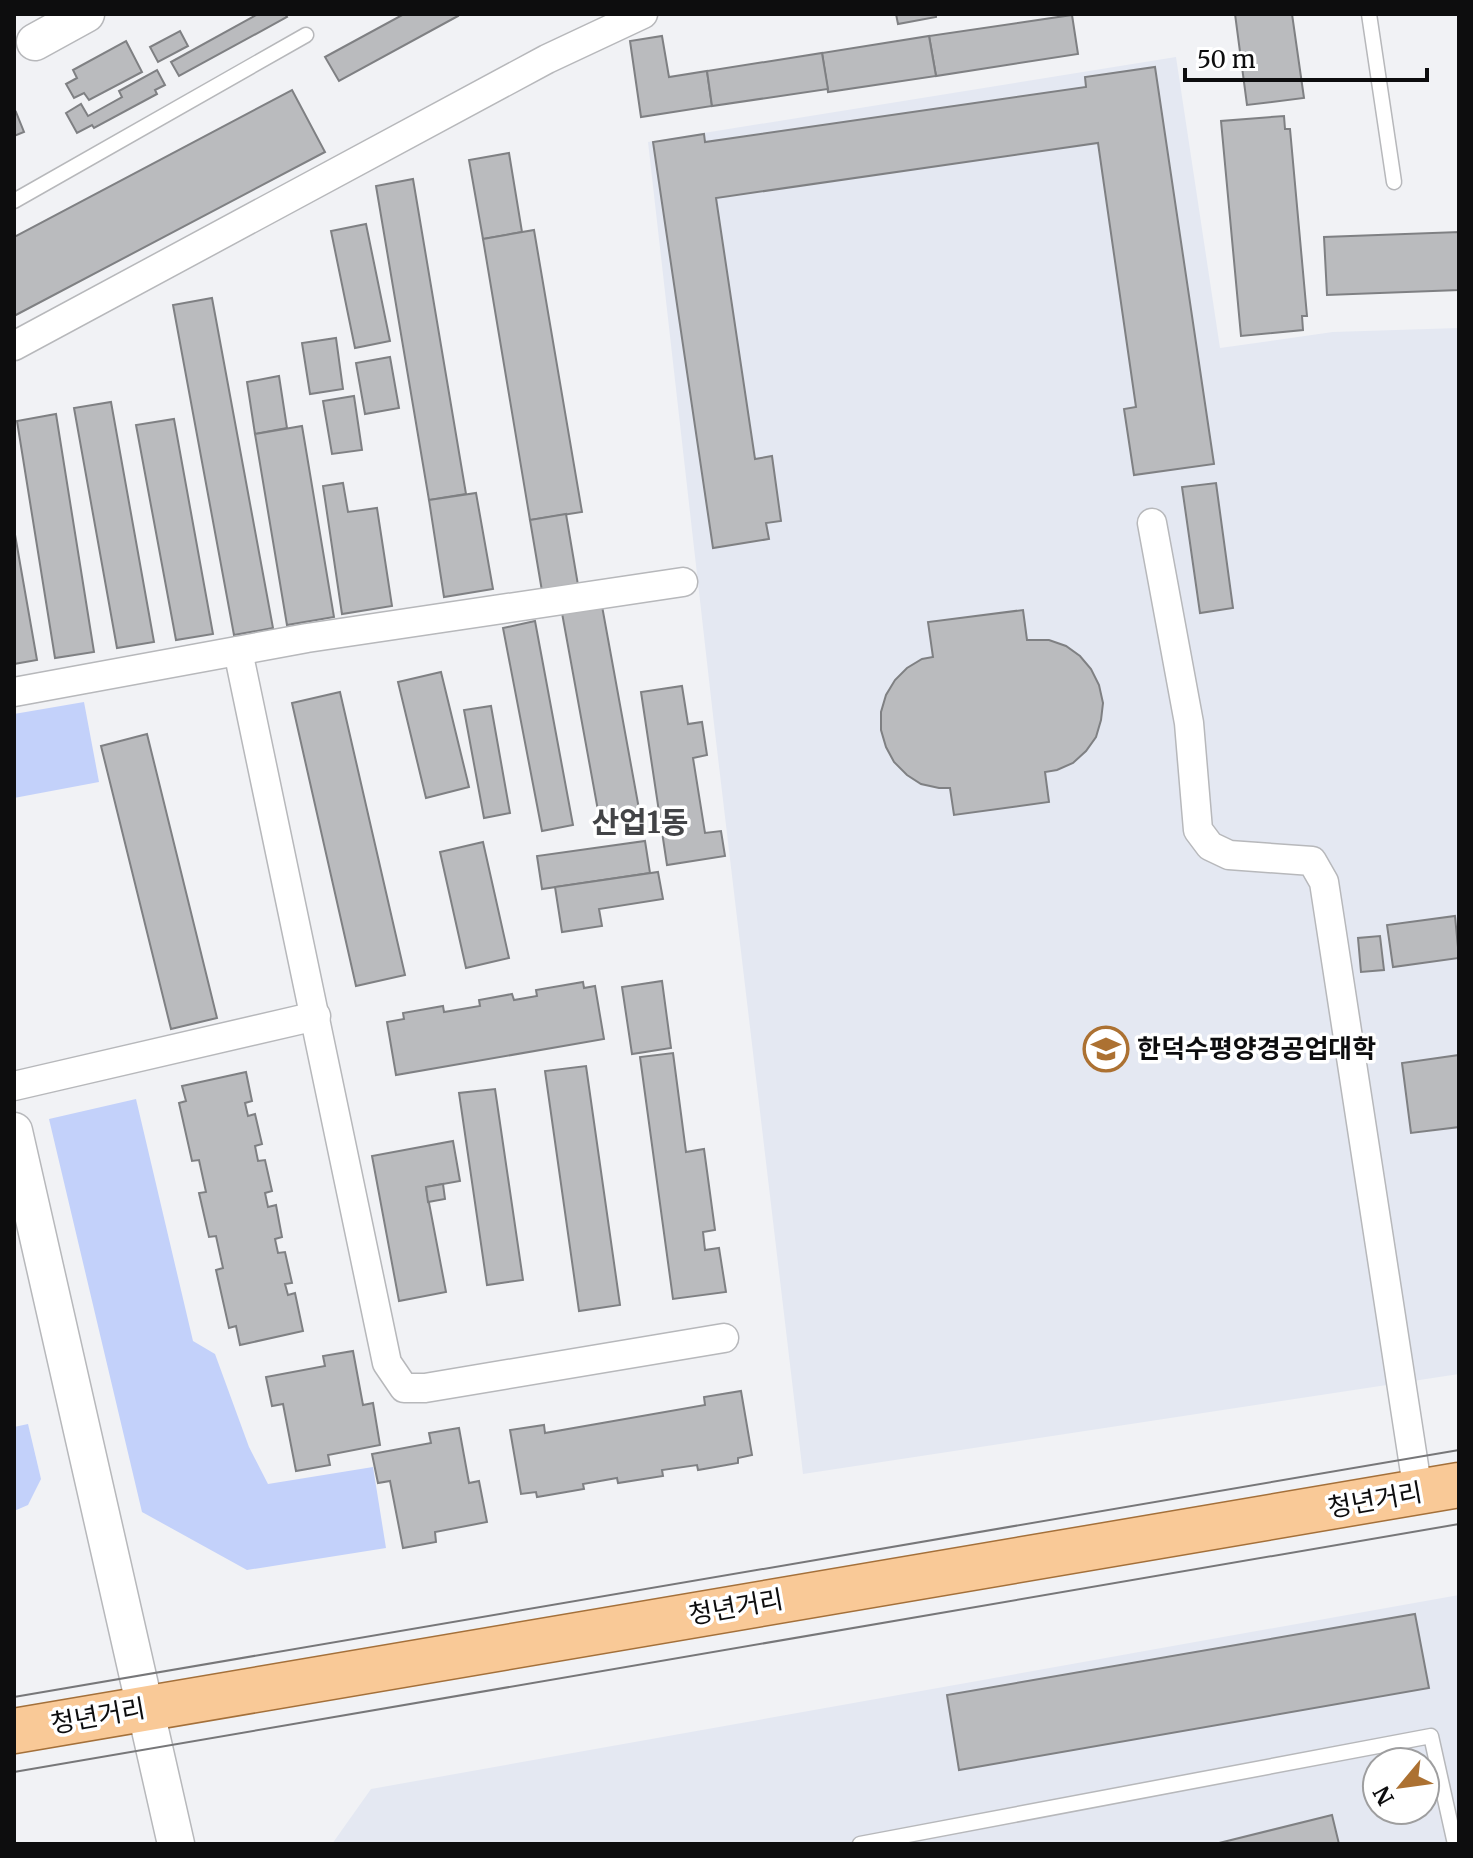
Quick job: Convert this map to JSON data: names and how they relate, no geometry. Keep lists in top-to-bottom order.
{
  "streets": {
    "main road": ["청년거리"]
  },
  "districts": ["산업1동"],
  "places": {
    "school or university": ["한덕수평양경공업대학"]
  },
  "scale_bar": "50 m",
  "north": "bottom left"
}
